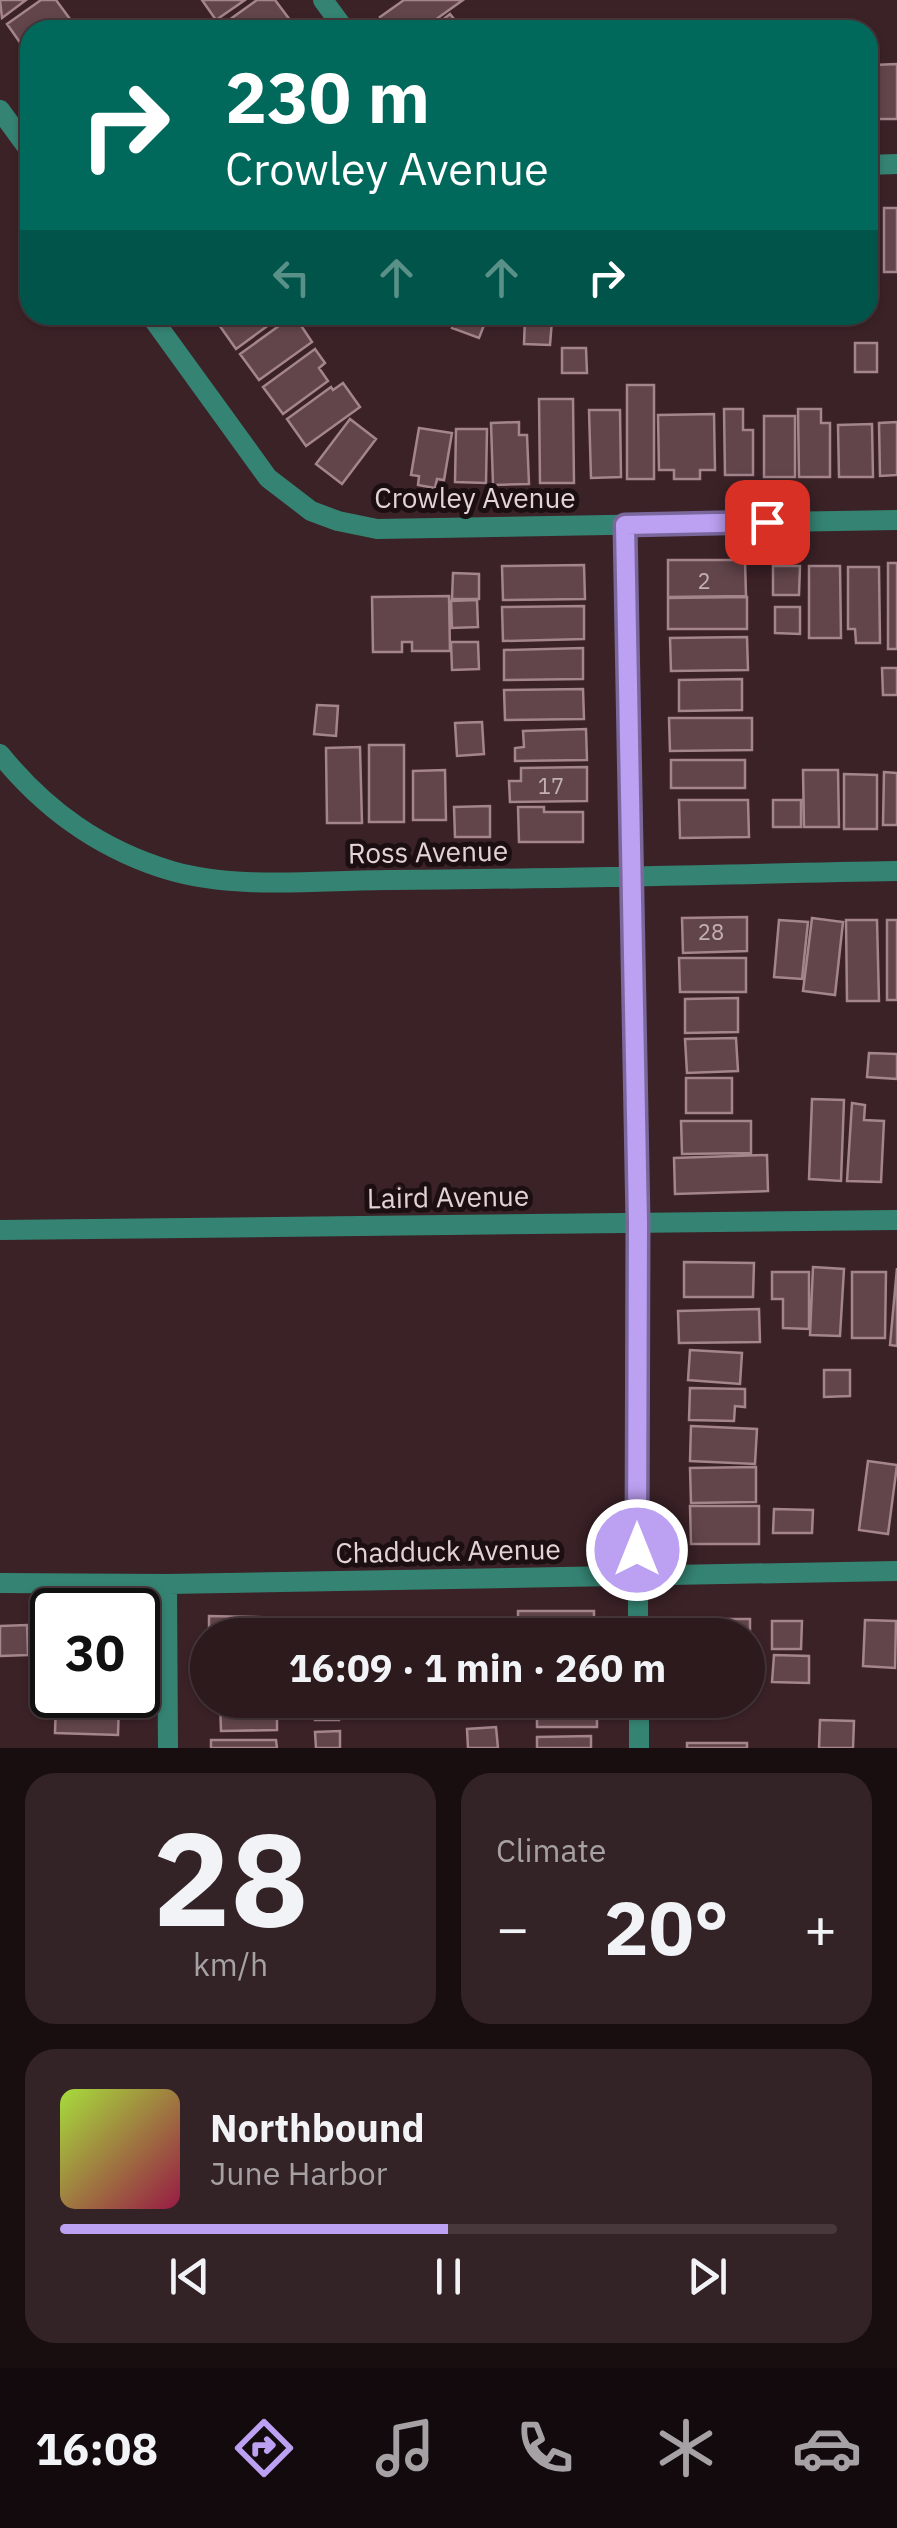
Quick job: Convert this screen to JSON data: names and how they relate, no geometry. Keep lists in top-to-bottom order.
{
  "streets": {
    "street": [
      "Crowley Avenue",
      "Ross Avenue",
      "Laird Avenue",
      "Chadduck Avenue"
    ]
  },
  "house_numbers": ["2", "17", "28"],
  "page": {
    "turn": ["230 m", "Crowley Avenue"],
    "limit": "30",
    "trip": "16:09 · 1 min · 260 m",
    "tile": [
      ["28", "km/h"],
      "Climate"
    ],
    "heat": ["−", "20°", "+"],
    "song": ["Northbound", "June Harbor"],
    "tabs": "16:08"
  }
}
